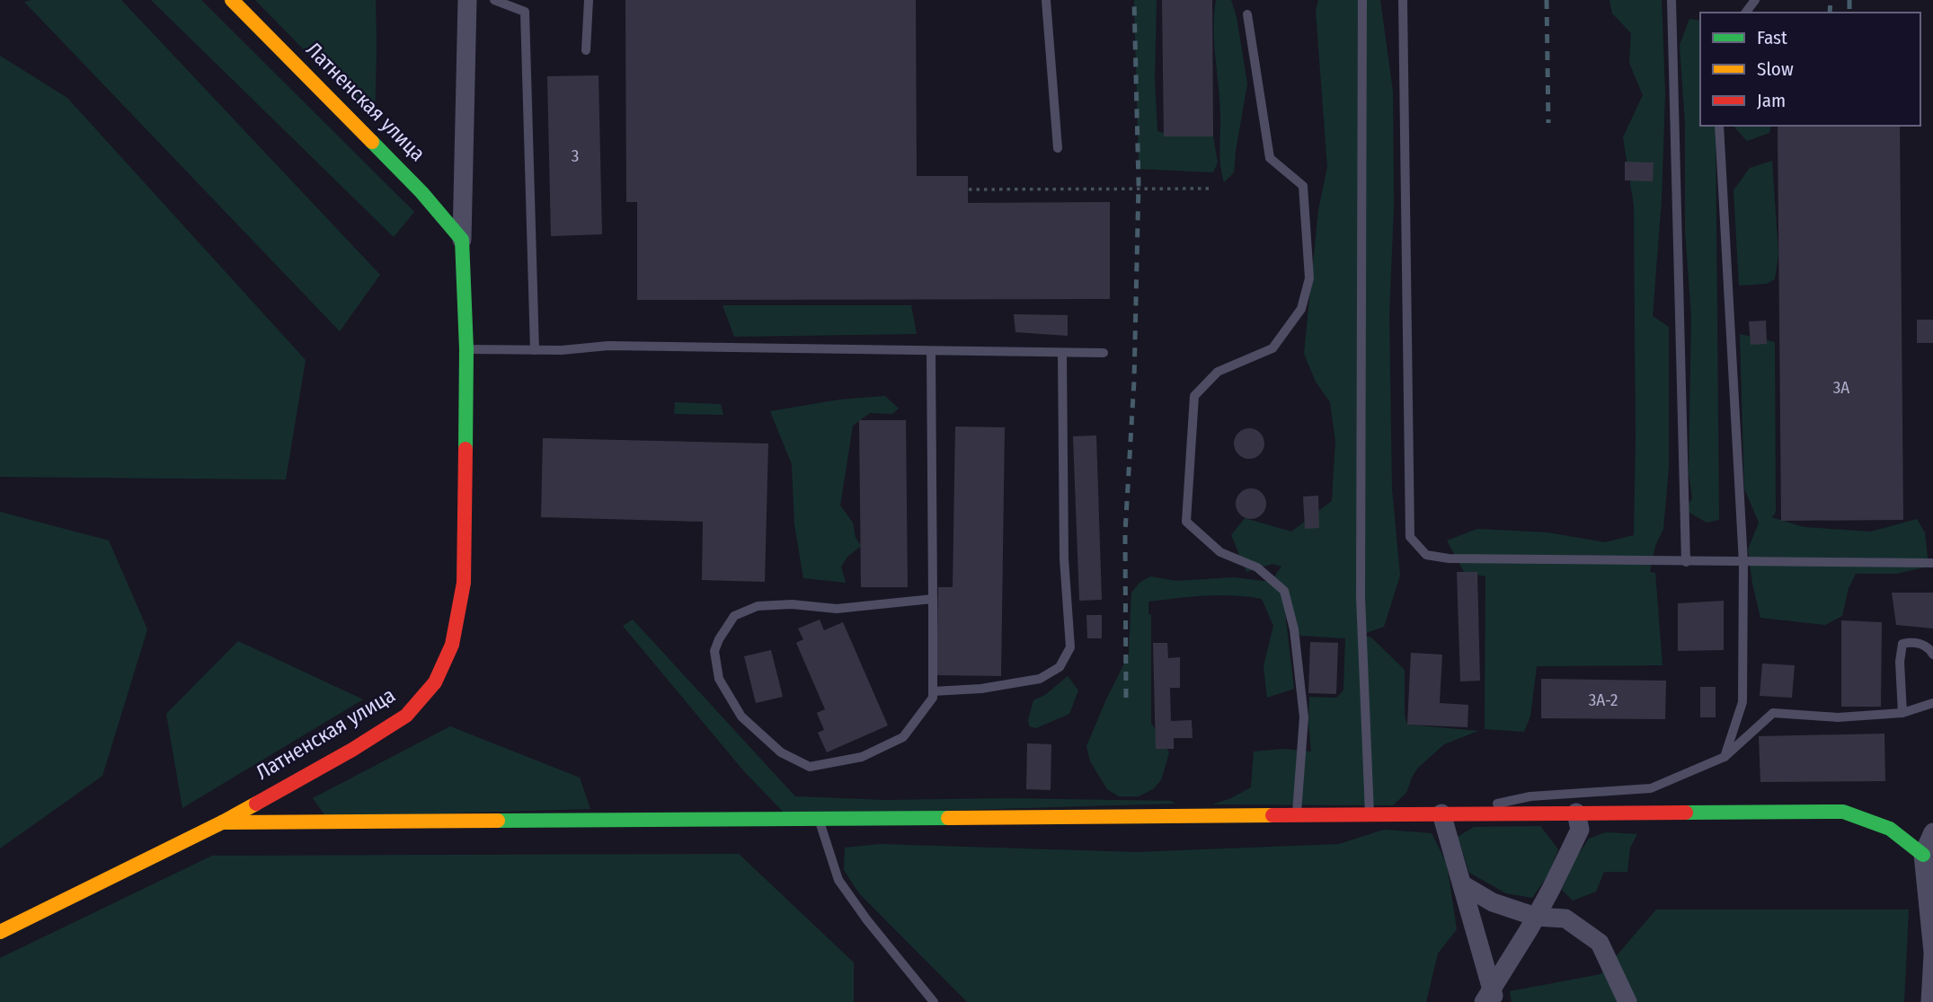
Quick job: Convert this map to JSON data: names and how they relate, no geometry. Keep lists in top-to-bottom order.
{
  "streets": {
    "street": ["Латненская улица"]
  },
  "house_numbers": ["3", "3А", "3А-2"],
  "legend": ["Fast", "Slow", "Jam"]
}
